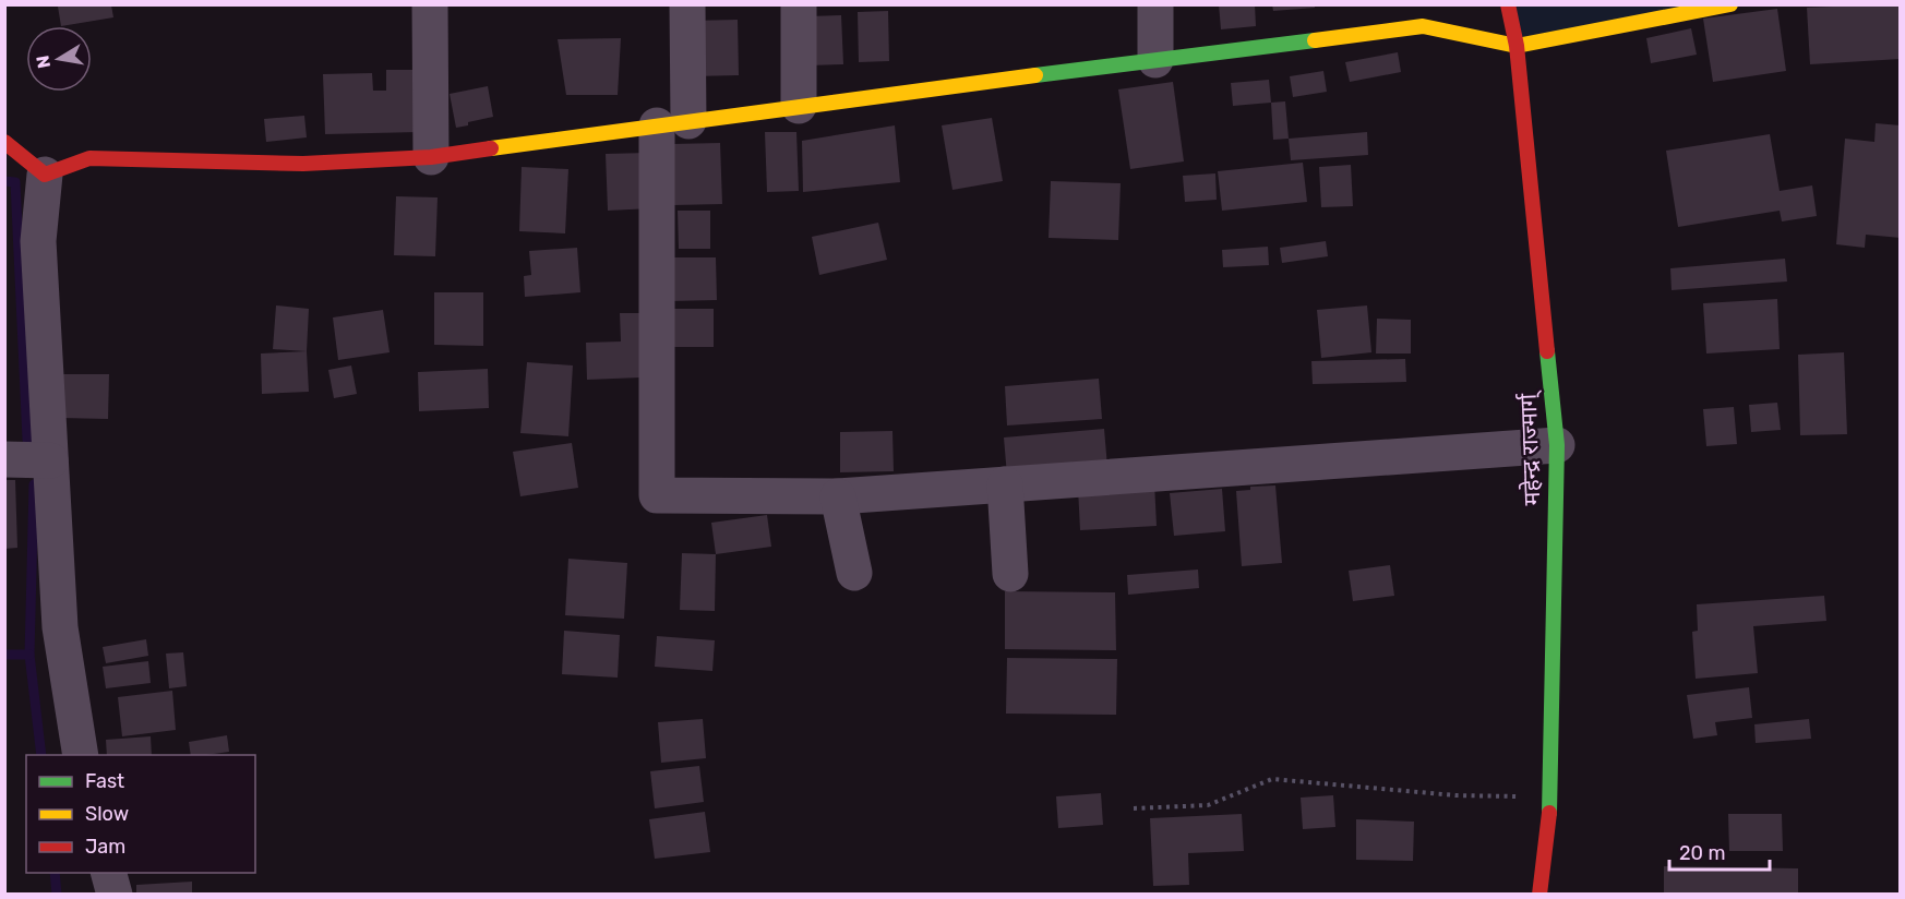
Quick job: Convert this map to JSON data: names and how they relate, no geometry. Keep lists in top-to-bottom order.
{
  "streets": {
    "main road": ["महेन्द्र राज्मार्ग्"]
  },
  "legend": ["Fast", "Slow", "Jam"],
  "scale_bar": "20 m",
  "north": "left"
}
